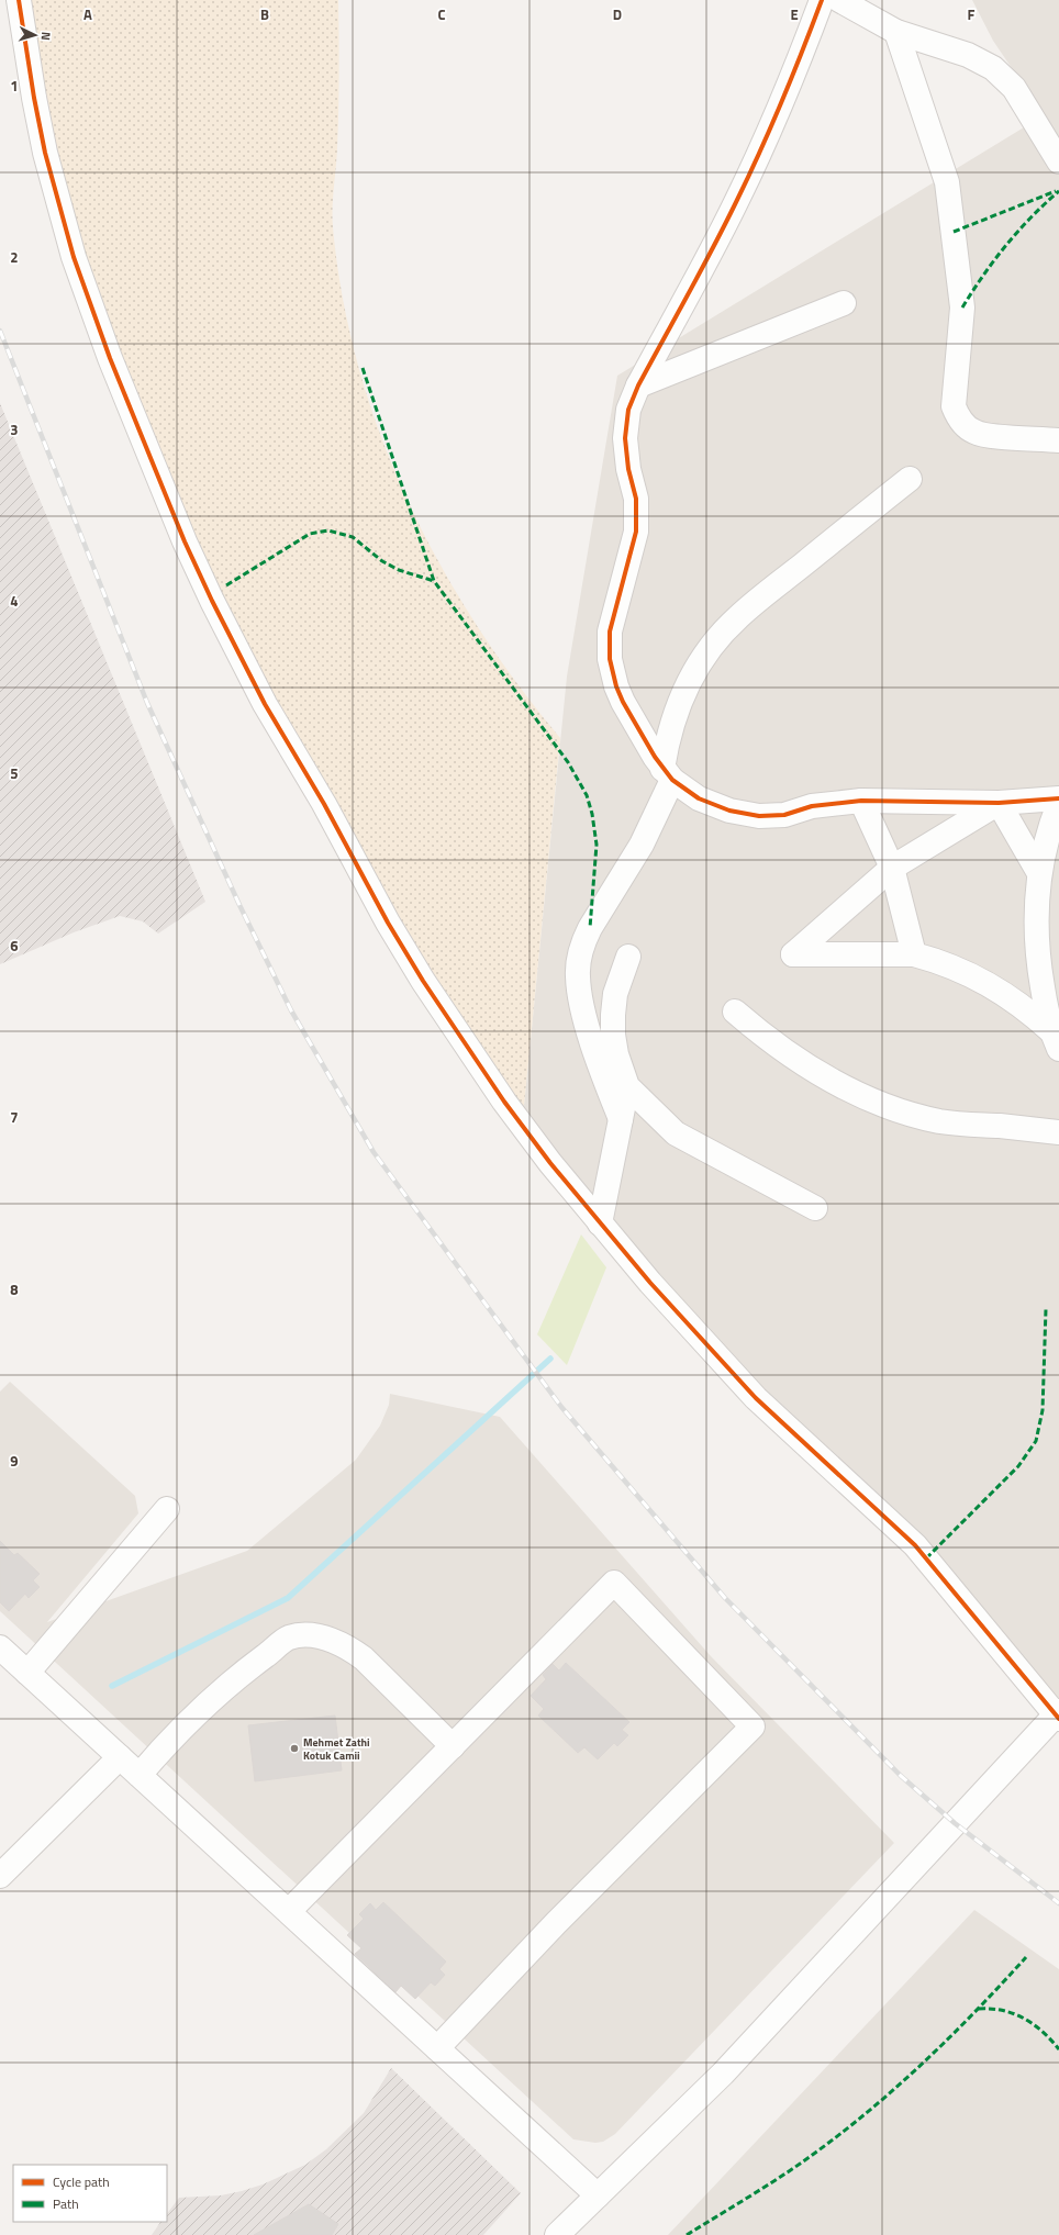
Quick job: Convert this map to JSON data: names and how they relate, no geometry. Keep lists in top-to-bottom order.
{
  "places": ["Mehmet Zathi Kotuk Camii"],
  "legend": ["Cycle path", "Path"],
  "north": "right",
  "grid": {
    "columns": [
      "A",
      "B",
      "C",
      "D",
      "E",
      "F"
    ],
    "rows": [
      "1",
      "2",
      "3",
      "4",
      "5",
      "6",
      "7",
      "8",
      "9"
    ]
  }
}
